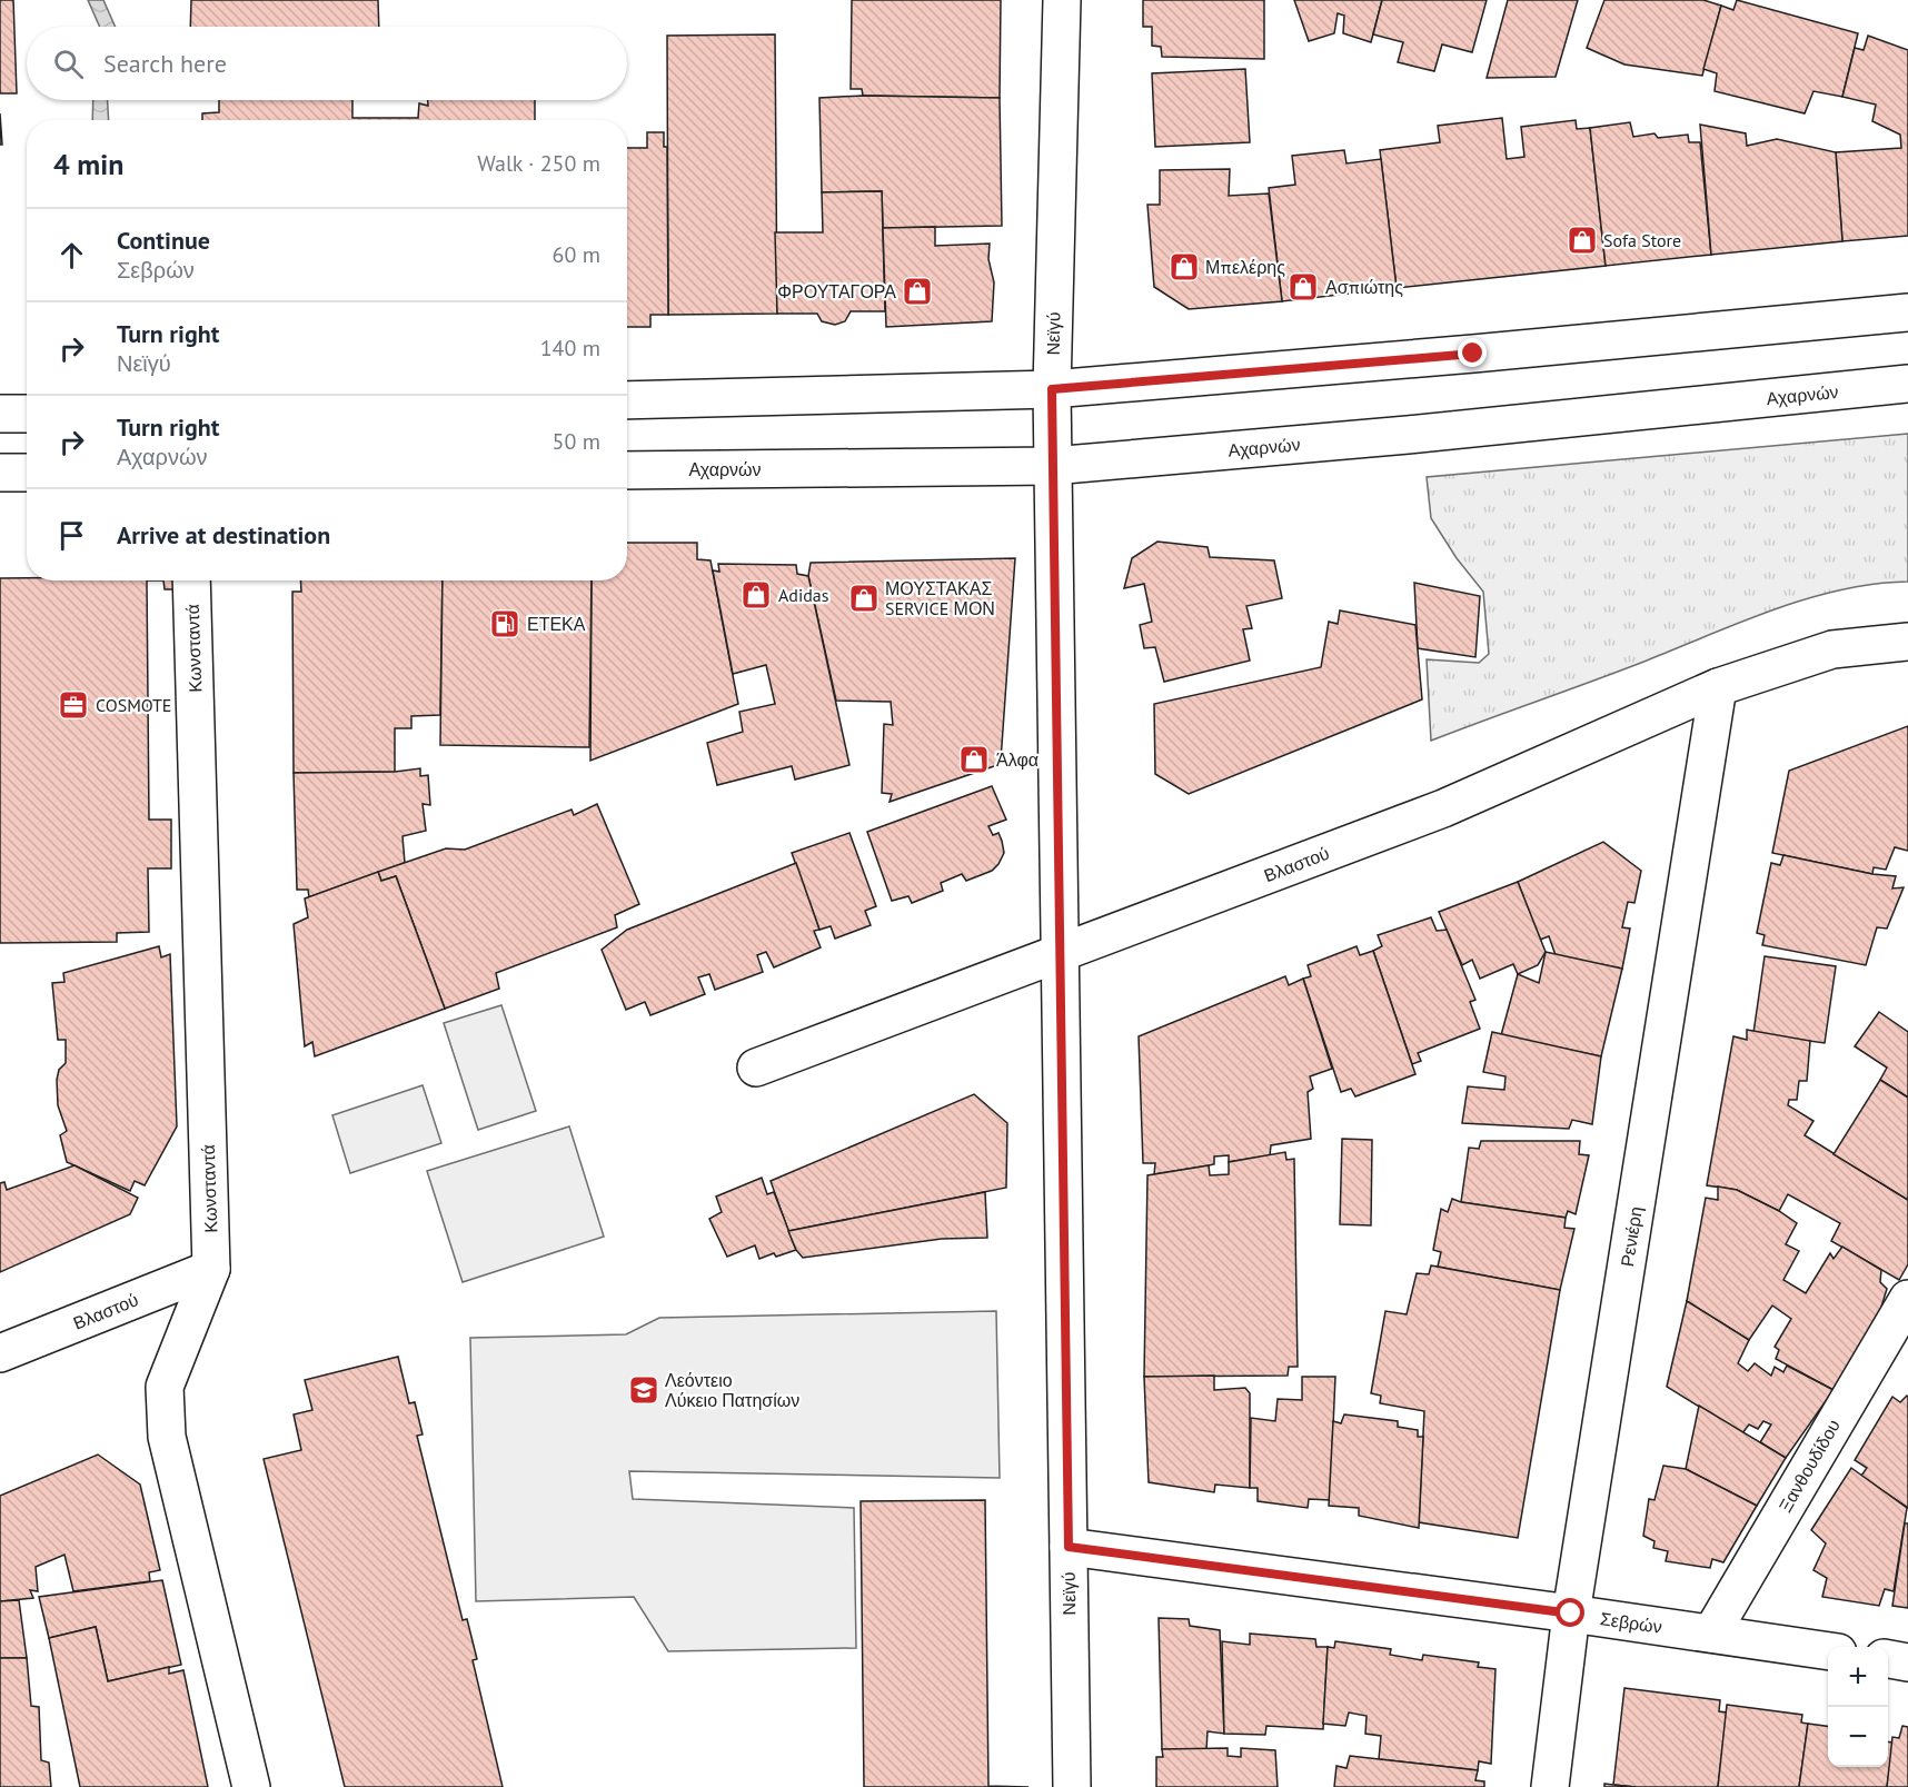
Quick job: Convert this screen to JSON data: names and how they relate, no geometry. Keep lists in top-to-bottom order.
{
  "streets": {
    "street": [
      "Νεϊγύ",
      "Αχαρνών",
      "Κωνσταντά",
      "Βλαστού",
      "Ρενιέρη",
      "Ξανθουδίδου",
      "Σεβρών"
    ]
  },
  "crossings": [
    ["Νεϊγύ", "Αχαρνών"],
    ["Νεϊγύ", "Βλαστού"],
    ["Νεϊγύ", "Σεβρών"],
    ["Κωνσταντά", "Βλαστού"],
    ["Βλαστού", "Ρενιέρη"],
    ["Ρενιέρη", "Σεβρών"],
    ["Ξανθουδίδου", "Σεβρών"]
  ],
  "places": {
    "shop": [
      "Sofa Store",
      "Μπελέρης",
      "Ασπιώτης",
      "ΦΡΟΥΤΑΓΟΡΑ",
      "Adidas",
      "ΜΟΥΣΤΑΚΑΣ SERVICE ΜΟΝ",
      "Άλφα"
    ],
    "fuel station": ["ΕΤΕΚΑ"],
    "office": ["COSMOTE"],
    "school or university": ["Λεόντειο Λύκειο Πατησίων"]
  },
  "page": {
    "search": "Search here",
    "heading": ["4 min", "Walk · 250 m"],
    "list": [
      ["Continue", "Σεβρών", "60 m"],
      ["Turn right", "Νεϊγύ", "140 m"],
      ["Turn right", "Αχαρνών", "50 m"],
      "Arrive at destination"
    ],
    "map_buttons": ["+", "−"]
  }
}
